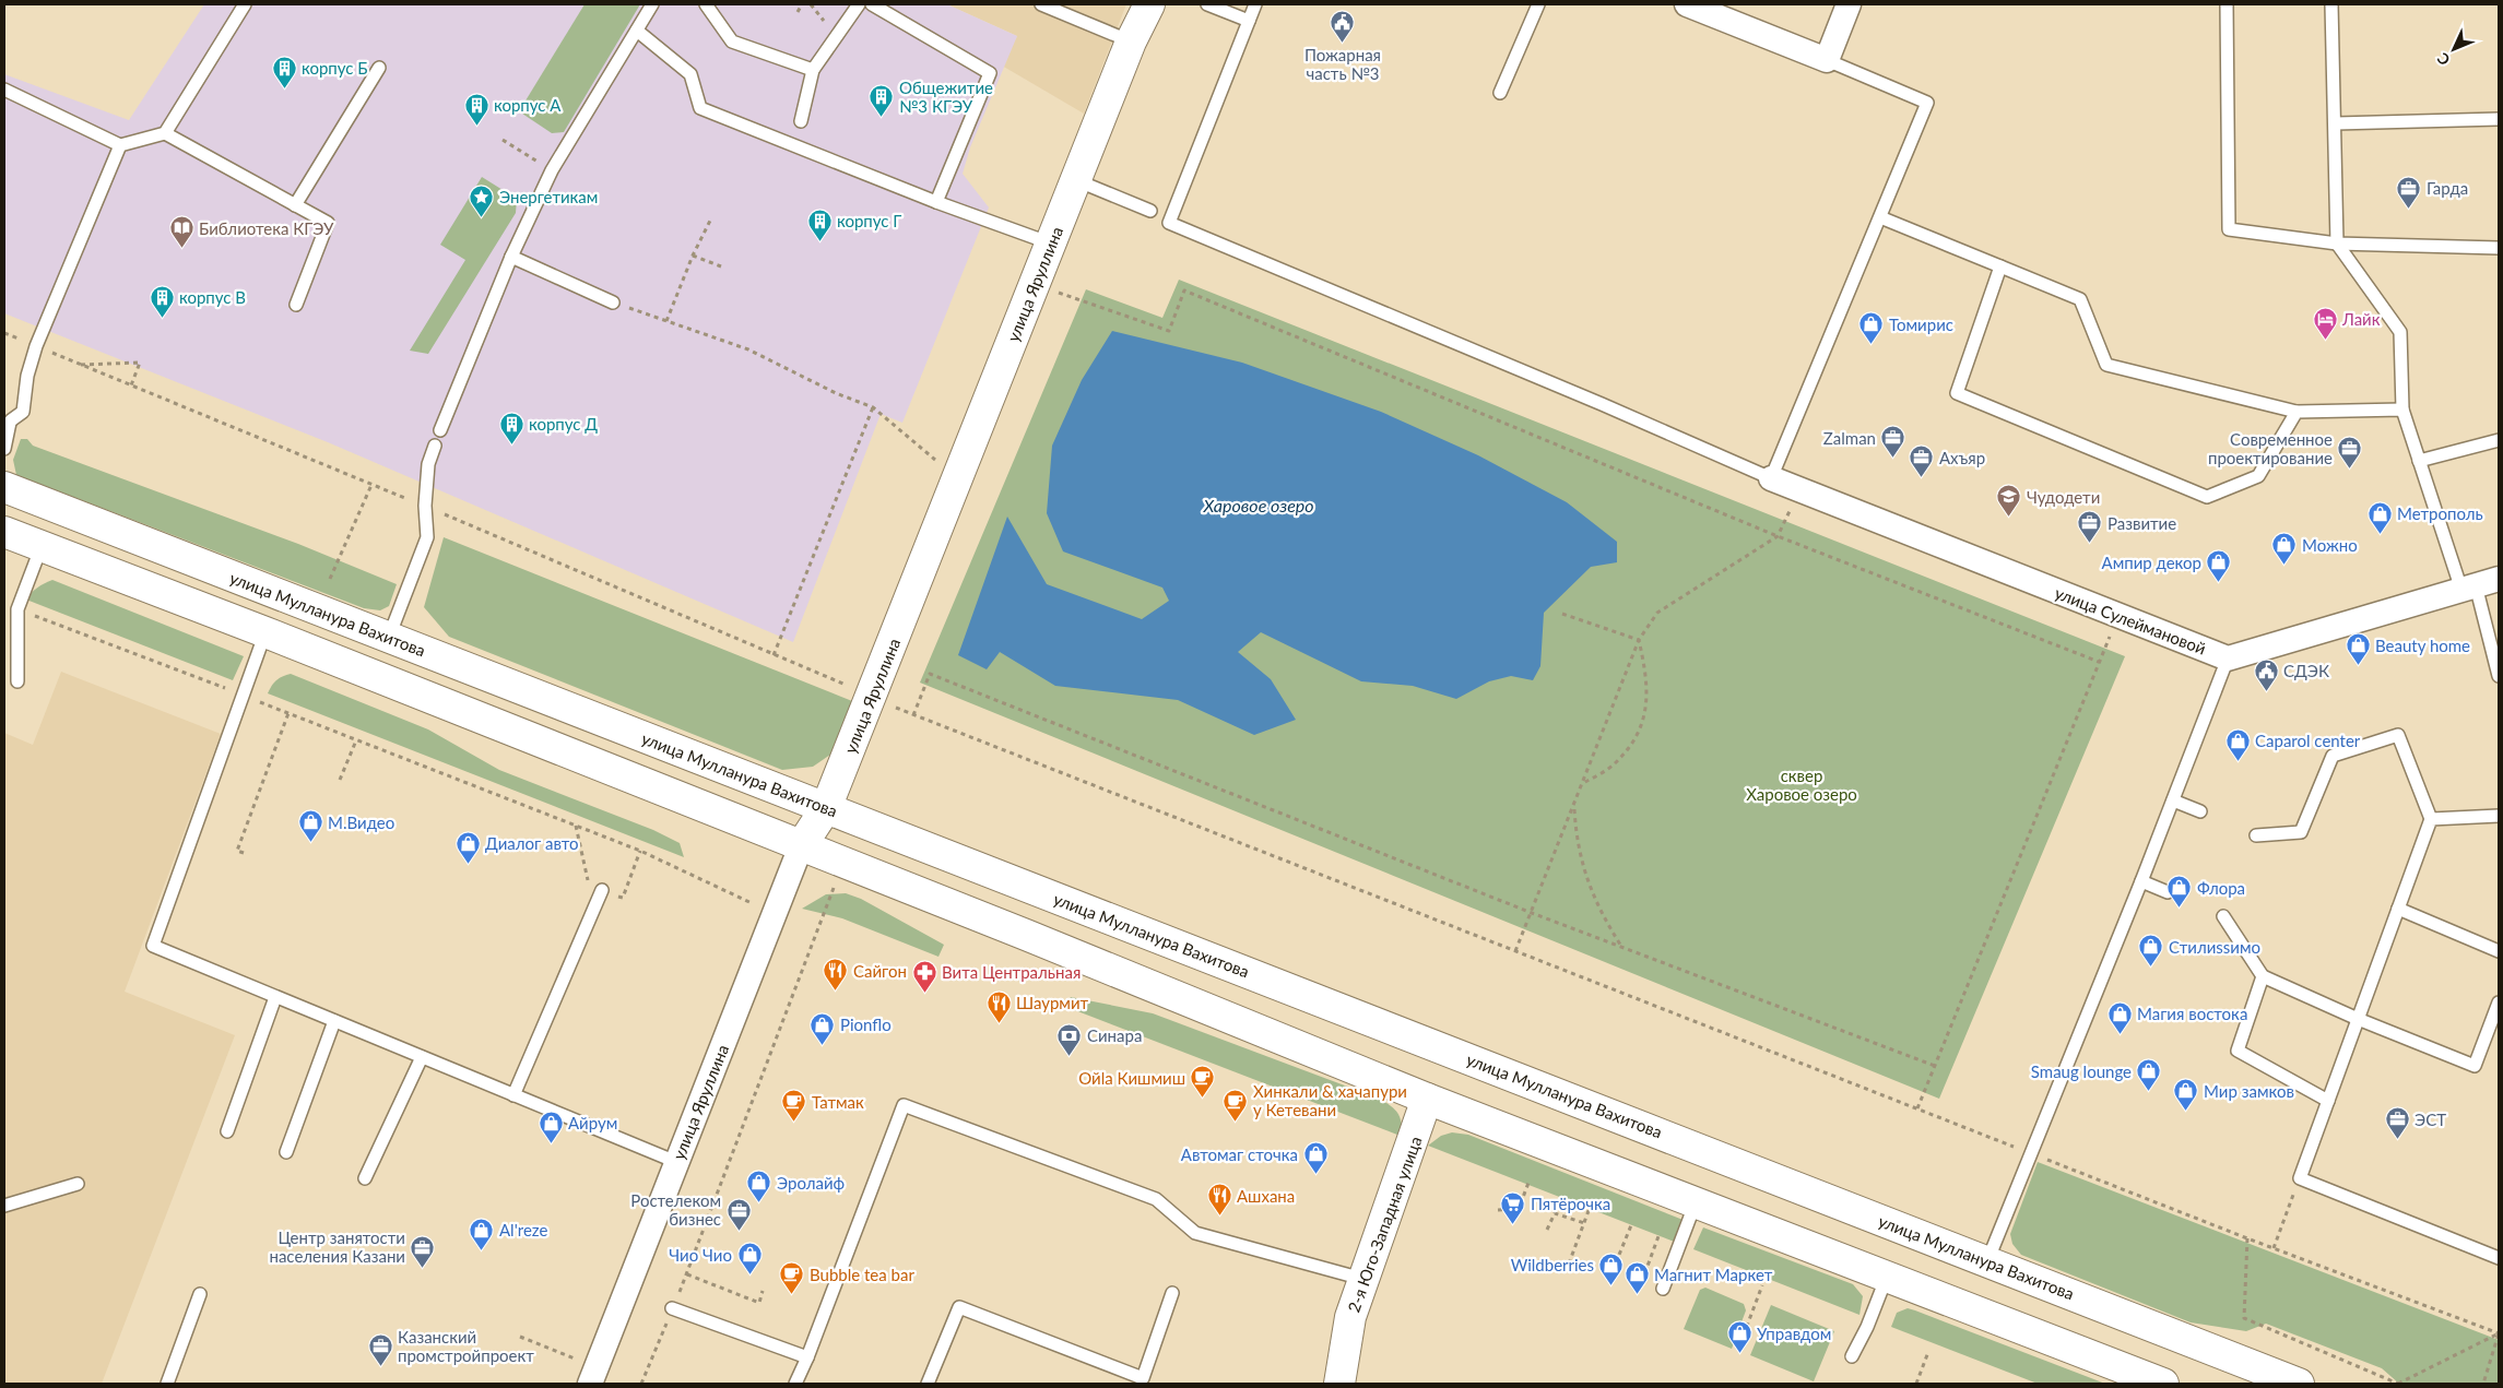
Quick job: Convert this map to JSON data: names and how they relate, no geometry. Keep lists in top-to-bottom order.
{
  "streets": {
    "main road": ["улица Яруллина", "улица Мулланура Вахитова", "2-я Юго-Западная улица"],
    "street": ["улица Сулеймановой"]
  },
  "crossings": [
    ["улица Яруллина", "улица Мулланура Вахитова"]
  ],
  "water": ["Харовое озеро"],
  "parks": ["сквер Харовое озеро"],
  "places": {
    "public building": ["Пожарная часть №3", "СДЭК"],
    "building": [
      "корпус Б",
      "Общежитие №3 КГЭУ",
      "корпус А",
      "корпус Г",
      "корпус В",
      "корпус Д"
    ],
    "office": [
      "Гарда",
      "Zalman",
      "Современное проектирование",
      "Ахъяр",
      "Развитие",
      "ЭСТ",
      "Ростелеком бизнес",
      "Центр занятости населения Казани",
      "Казанский промстройпроект"
    ],
    "place": ["Энергетикам"],
    "library": ["Библиотека КГЭУ"],
    "hotel": ["Лайк"],
    "shop": [
      "Томирис",
      "Метрополь",
      "Можно",
      "Ампир декор",
      "Beauty home",
      "Caparol center",
      "М.Видео",
      "Диалог авто",
      "Флора",
      "Стилиssимо",
      "Магия востока",
      "Pionflo",
      "Smaug lounge",
      "Мир замков",
      "Айрум",
      "Автомаг сточка",
      "Эролайф",
      "Al'reze",
      "Чио Чио",
      "Wildberries",
      "Магнит Маркет",
      "Управдом"
    ],
    "school or university": ["Чудодети"],
    "restaurant": ["Сайгон", "Шаурмит", "Ашхана"],
    "pharmacy": ["Вита Центральная"],
    "bank": ["Синара"],
    "cafe": [
      "Ойla Кишмиш",
      "Хинкали & хачапури у Кетевани",
      "Татмак",
      "Bubble tea bar"
    ],
    "supermarket": ["Пятёрочка"]
  },
  "north": "bottom left"
}
